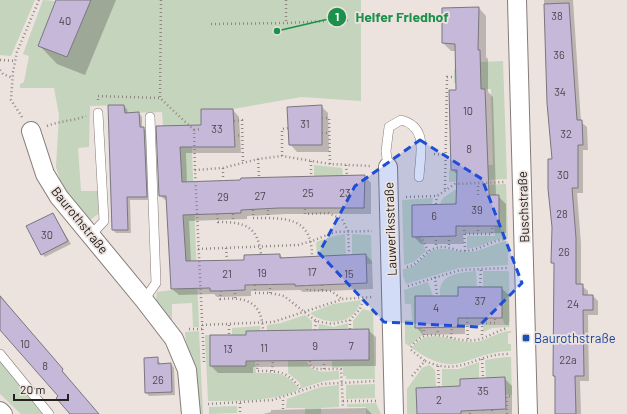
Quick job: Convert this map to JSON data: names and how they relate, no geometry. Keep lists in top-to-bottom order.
{
  "streets": {
    "street": ["Buschstraße", "Baurothstraße", "Lauweriksstraße"]
  },
  "places": {
    "other": ["Helfer Friedhof"],
    "transit": ["Baurothstraße"]
  },
  "house_numbers": [
    "38",
    "40",
    "36",
    "34",
    "10",
    "31",
    "33",
    "32",
    "8",
    "30",
    "25",
    "23",
    "27",
    "29",
    "39",
    "28",
    "6",
    "30",
    "26",
    "17",
    "19",
    "21",
    "15",
    "37",
    "24",
    "4",
    "10",
    "9",
    "7",
    "11",
    "13",
    "22a",
    "8",
    "26",
    "35",
    "2"
  ],
  "scale_bar": "20 m"
}
